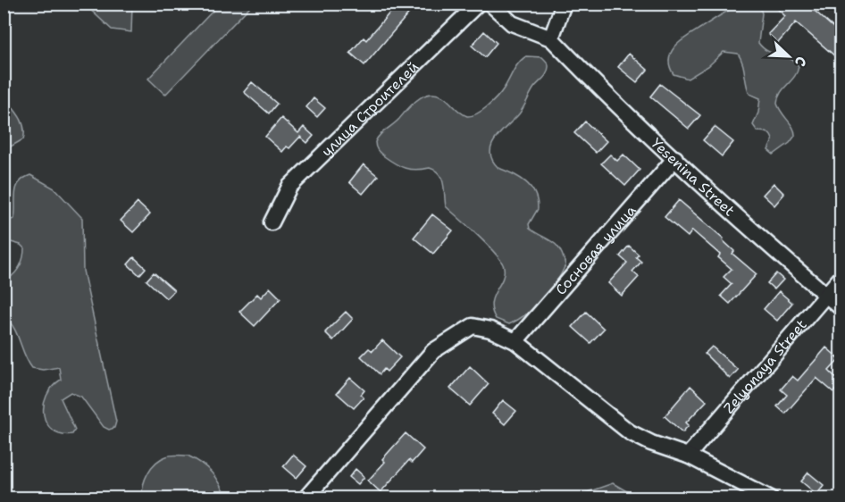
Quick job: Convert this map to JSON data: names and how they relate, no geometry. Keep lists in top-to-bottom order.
{
  "streets": {
    "street": [
      "улица Строителей",
      "Yesenina Street",
      "Сосновая улица",
      "Zelyonaya Street"
    ]
  },
  "crossings": [
    ["Yesenina Street", "Сосновая улица"],
    ["Yesenina Street", "Zelyonaya Street"]
  ],
  "north": "bottom right"
}
